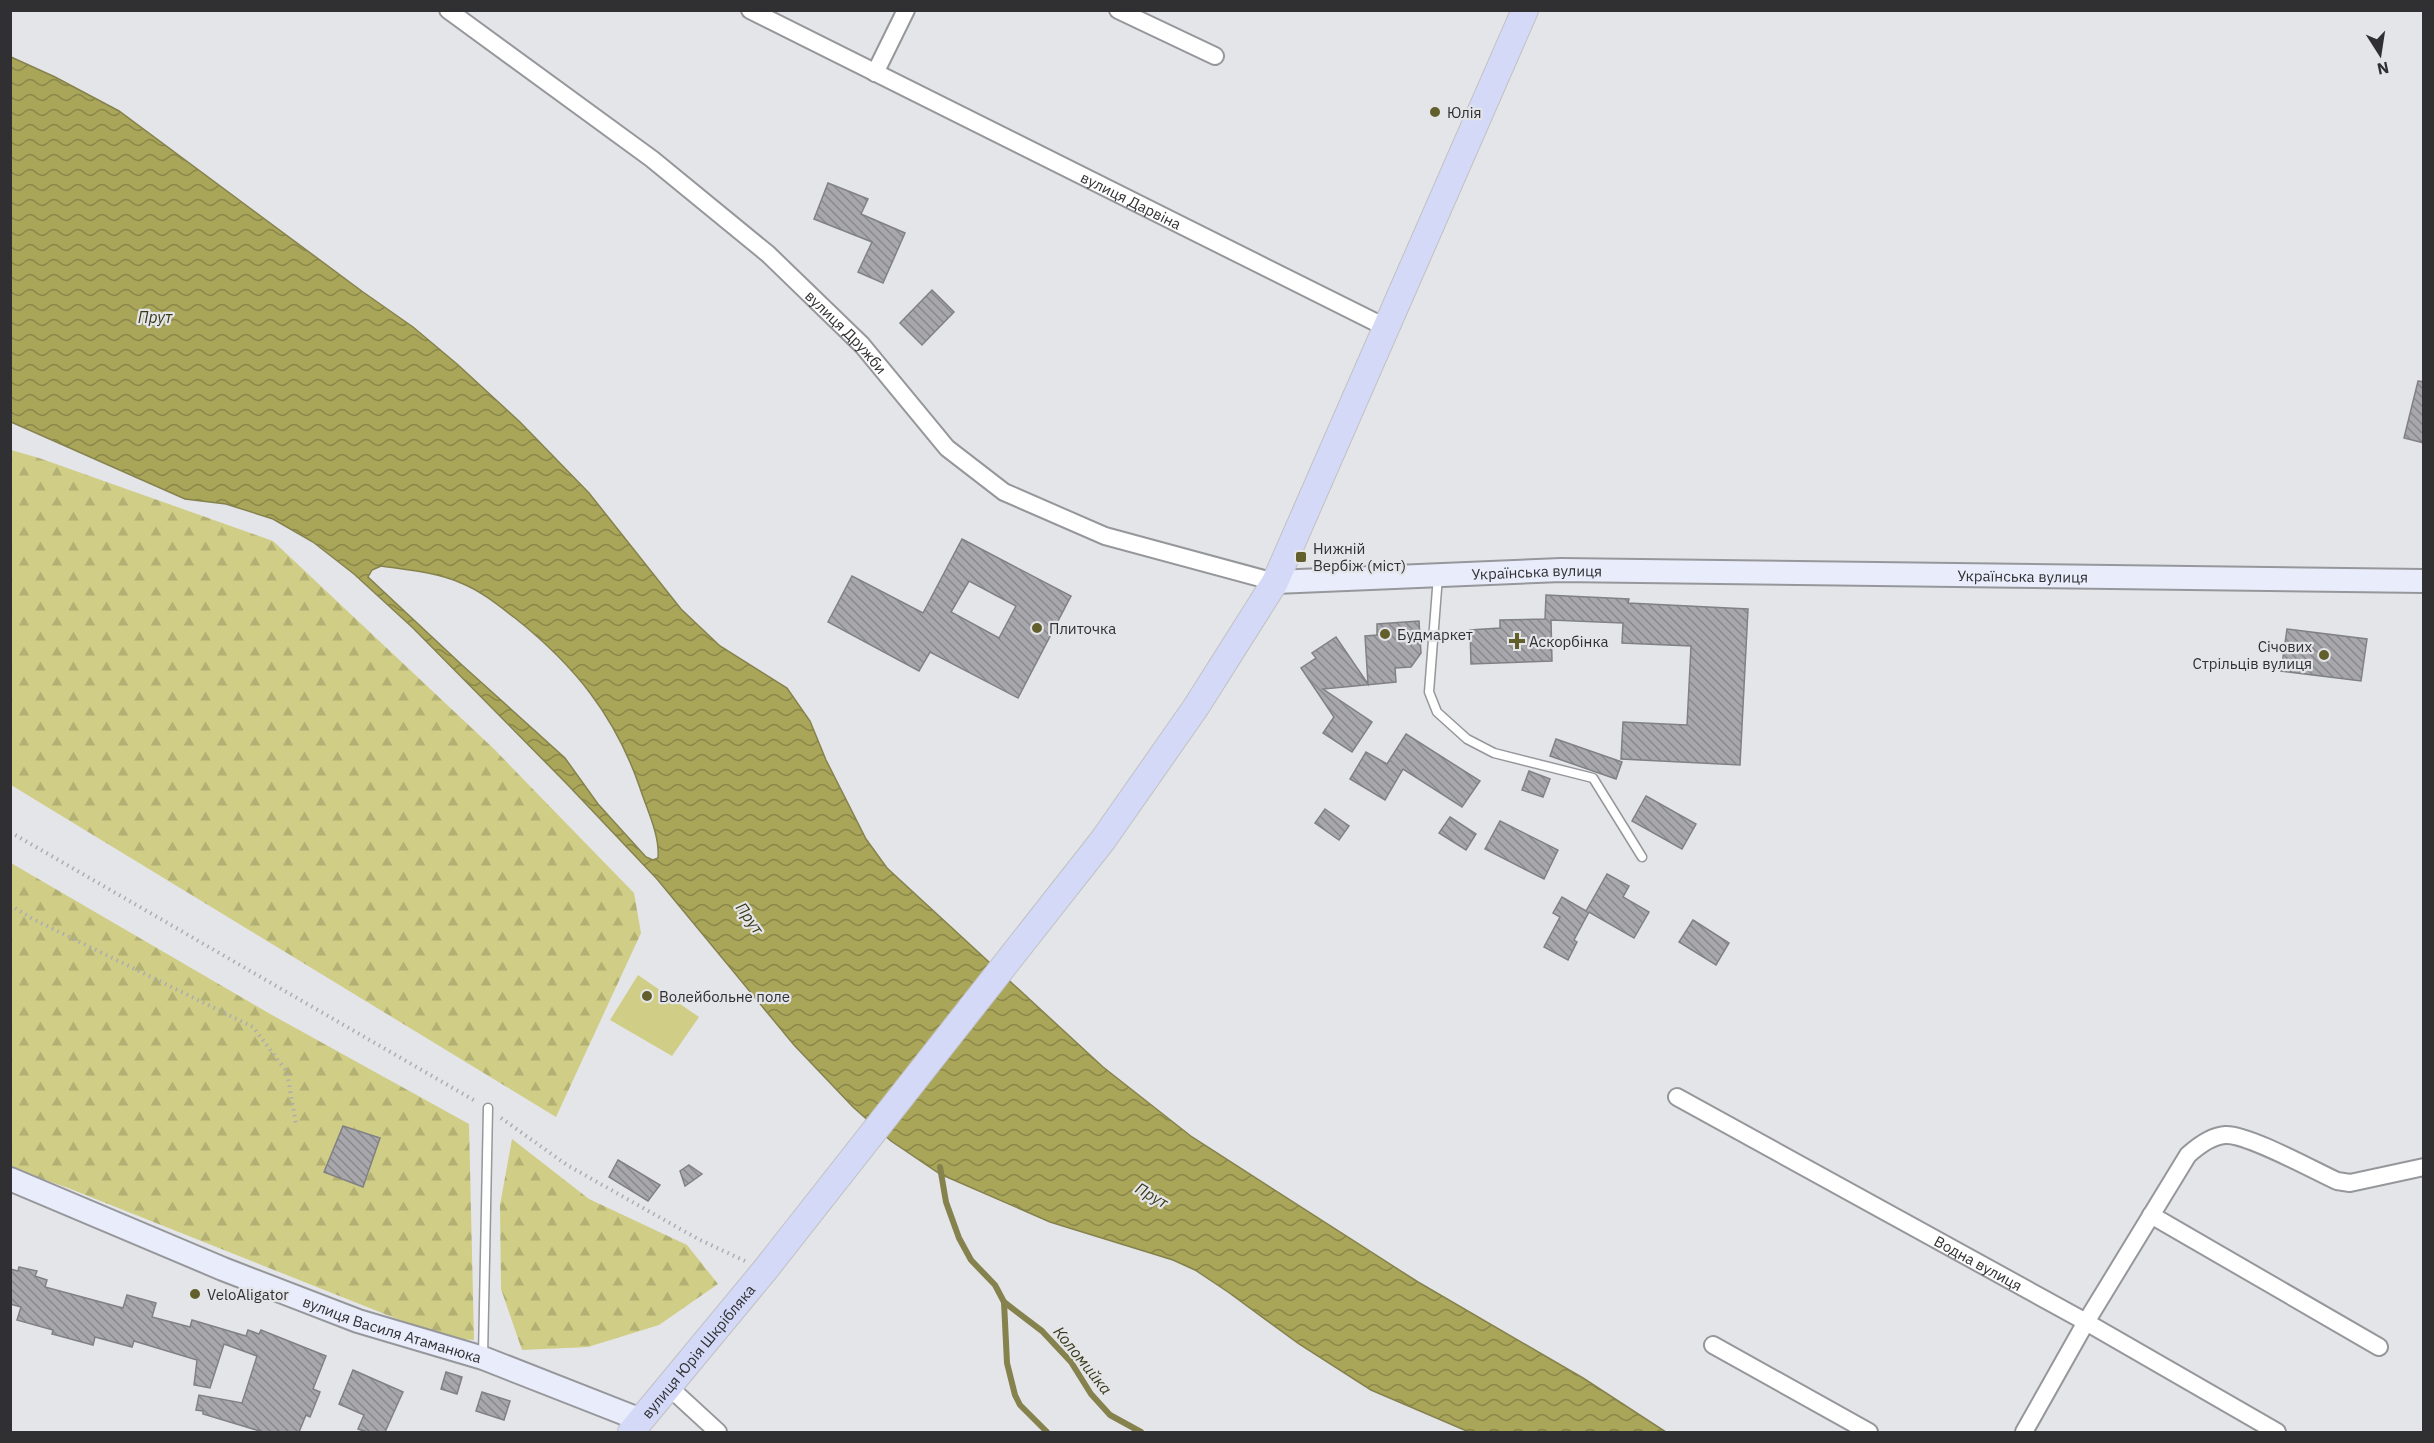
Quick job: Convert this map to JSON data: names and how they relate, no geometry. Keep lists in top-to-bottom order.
{
  "streets": {
    "main road": ["вулиця Юрія Шкрібляка"],
    "street": [
      "вулиця Дарвіна",
      "вулиця Дружби",
      "Українська вулиця",
      "Водна вулиця",
      "вулиця Василя Атаманюка"
    ]
  },
  "crossings": [
    ["вулиця Дружби", "Українська вулиця"],
    ["вулиця Дружби", "вулиця Юрія Шкрібляка"],
    ["Українська вулиця", "вулиця Юрія Шкрібляка"],
    ["вулиця Василя Атаманюка", "вулиця Юрія Шкрібляка"]
  ],
  "water": ["Прут", "Коломийка"],
  "places": {
    "other": [
      "Юлія",
      "Плиточка",
      "Будмаркет",
      "Січових Стрільців вулиця",
      "Волейбольне поле",
      "VeloAligator"
    ],
    "transit": ["Нижній Вербіж (міст)"],
    "health": ["Аскорбінка"]
  },
  "north": "bottom"
}
